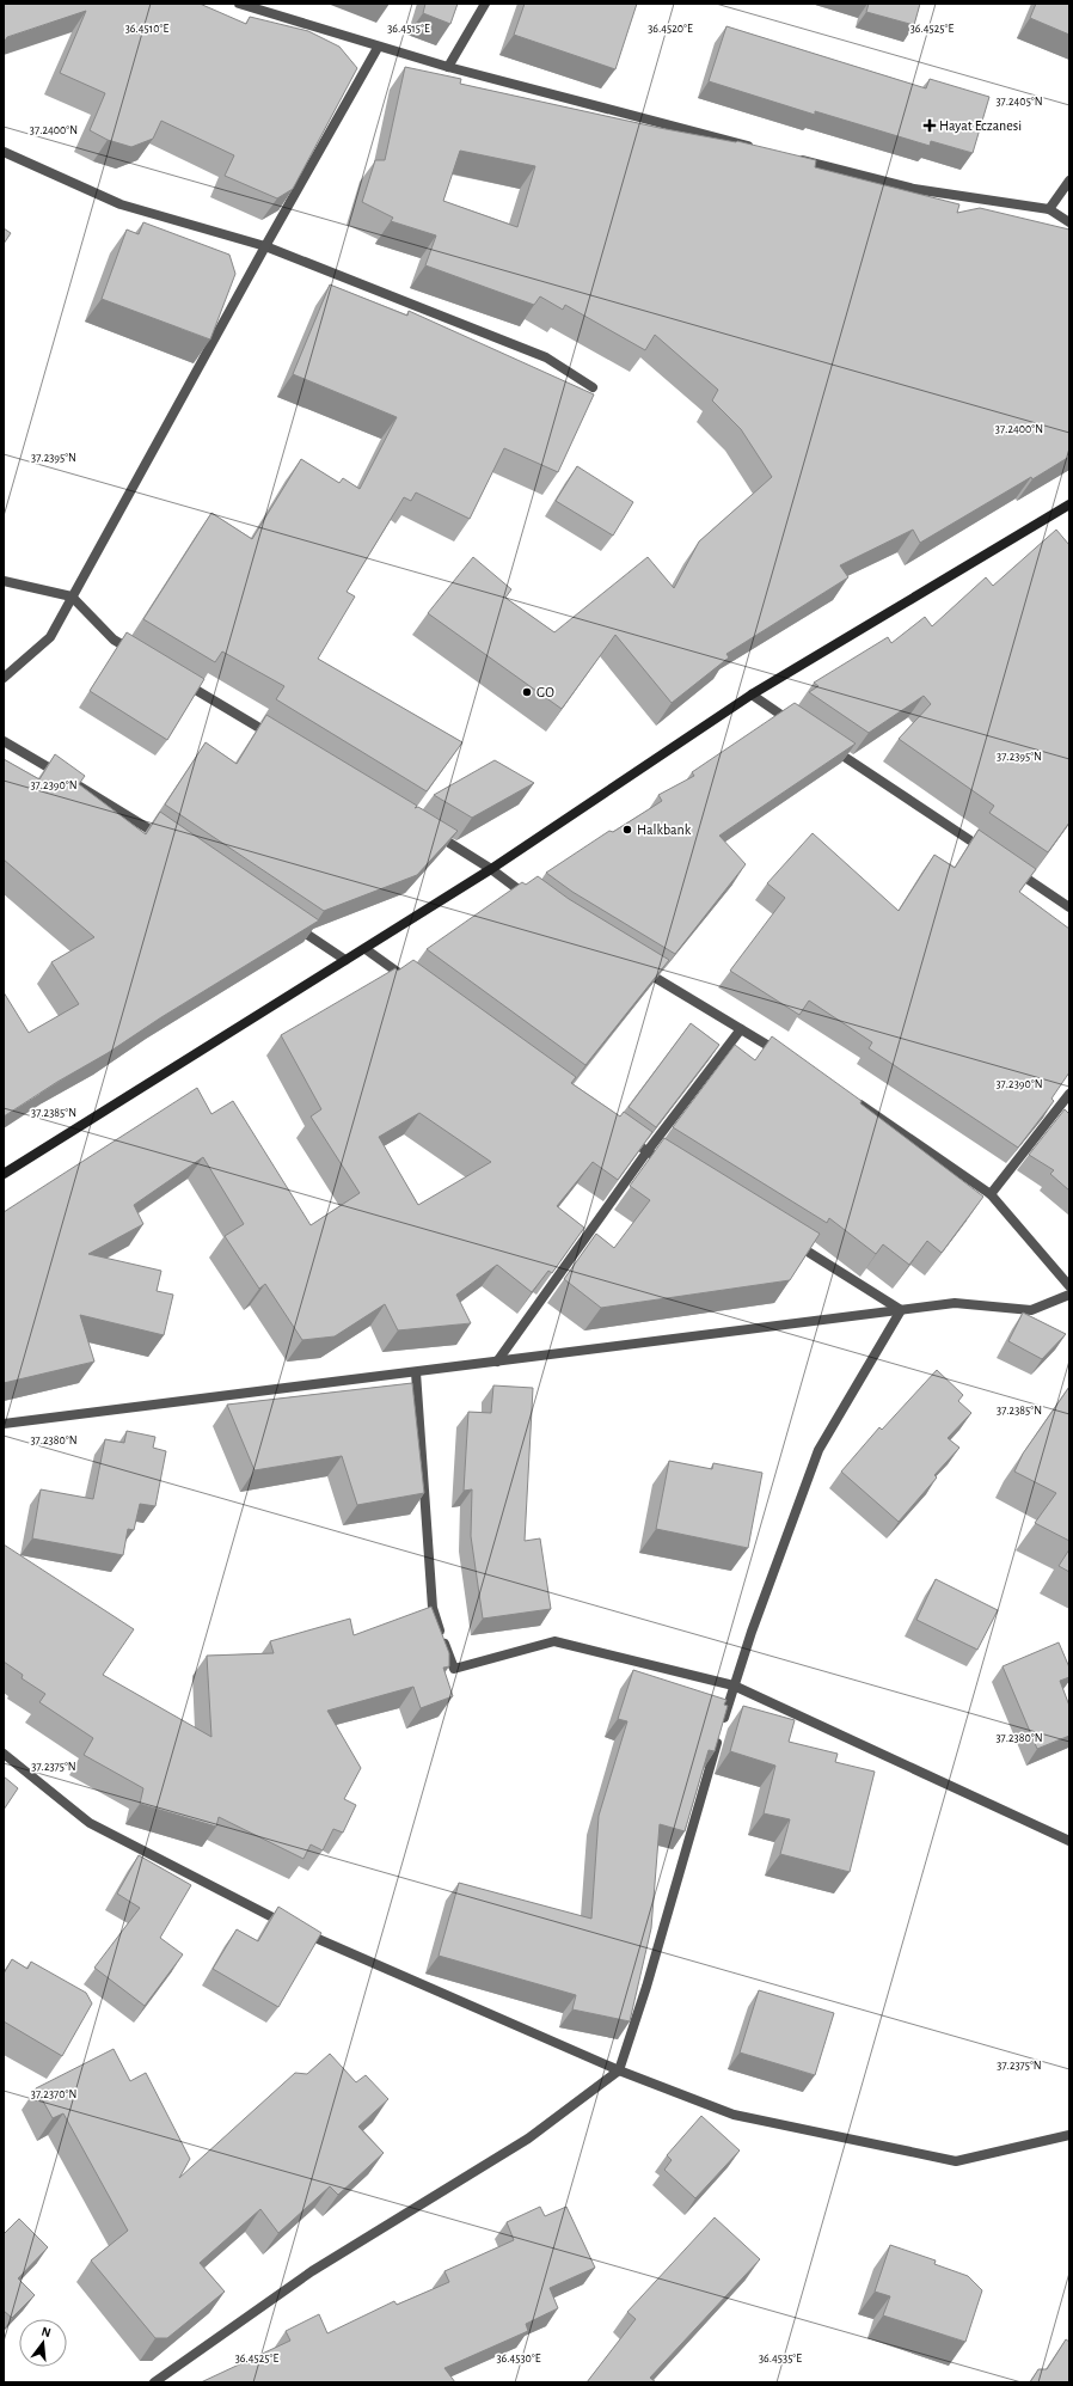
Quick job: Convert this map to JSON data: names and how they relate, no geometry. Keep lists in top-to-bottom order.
{
  "places": {
    "health": ["Hayat Eczanesi"],
    "other": ["GO", "Halkbank"]
  },
  "north": "top",
  "coordinates": [
    "36.4510°E",
    "36.4515°E",
    "36.4520°E",
    "36.4525°E",
    "37.2405°N",
    "37.2400°N",
    "37.2395°N",
    "37.2390°N",
    "37.2385°N",
    "37.2380°N",
    "37.2375°N",
    "37.2370°N",
    "36.4530°E",
    "36.4535°E"
  ]
}
